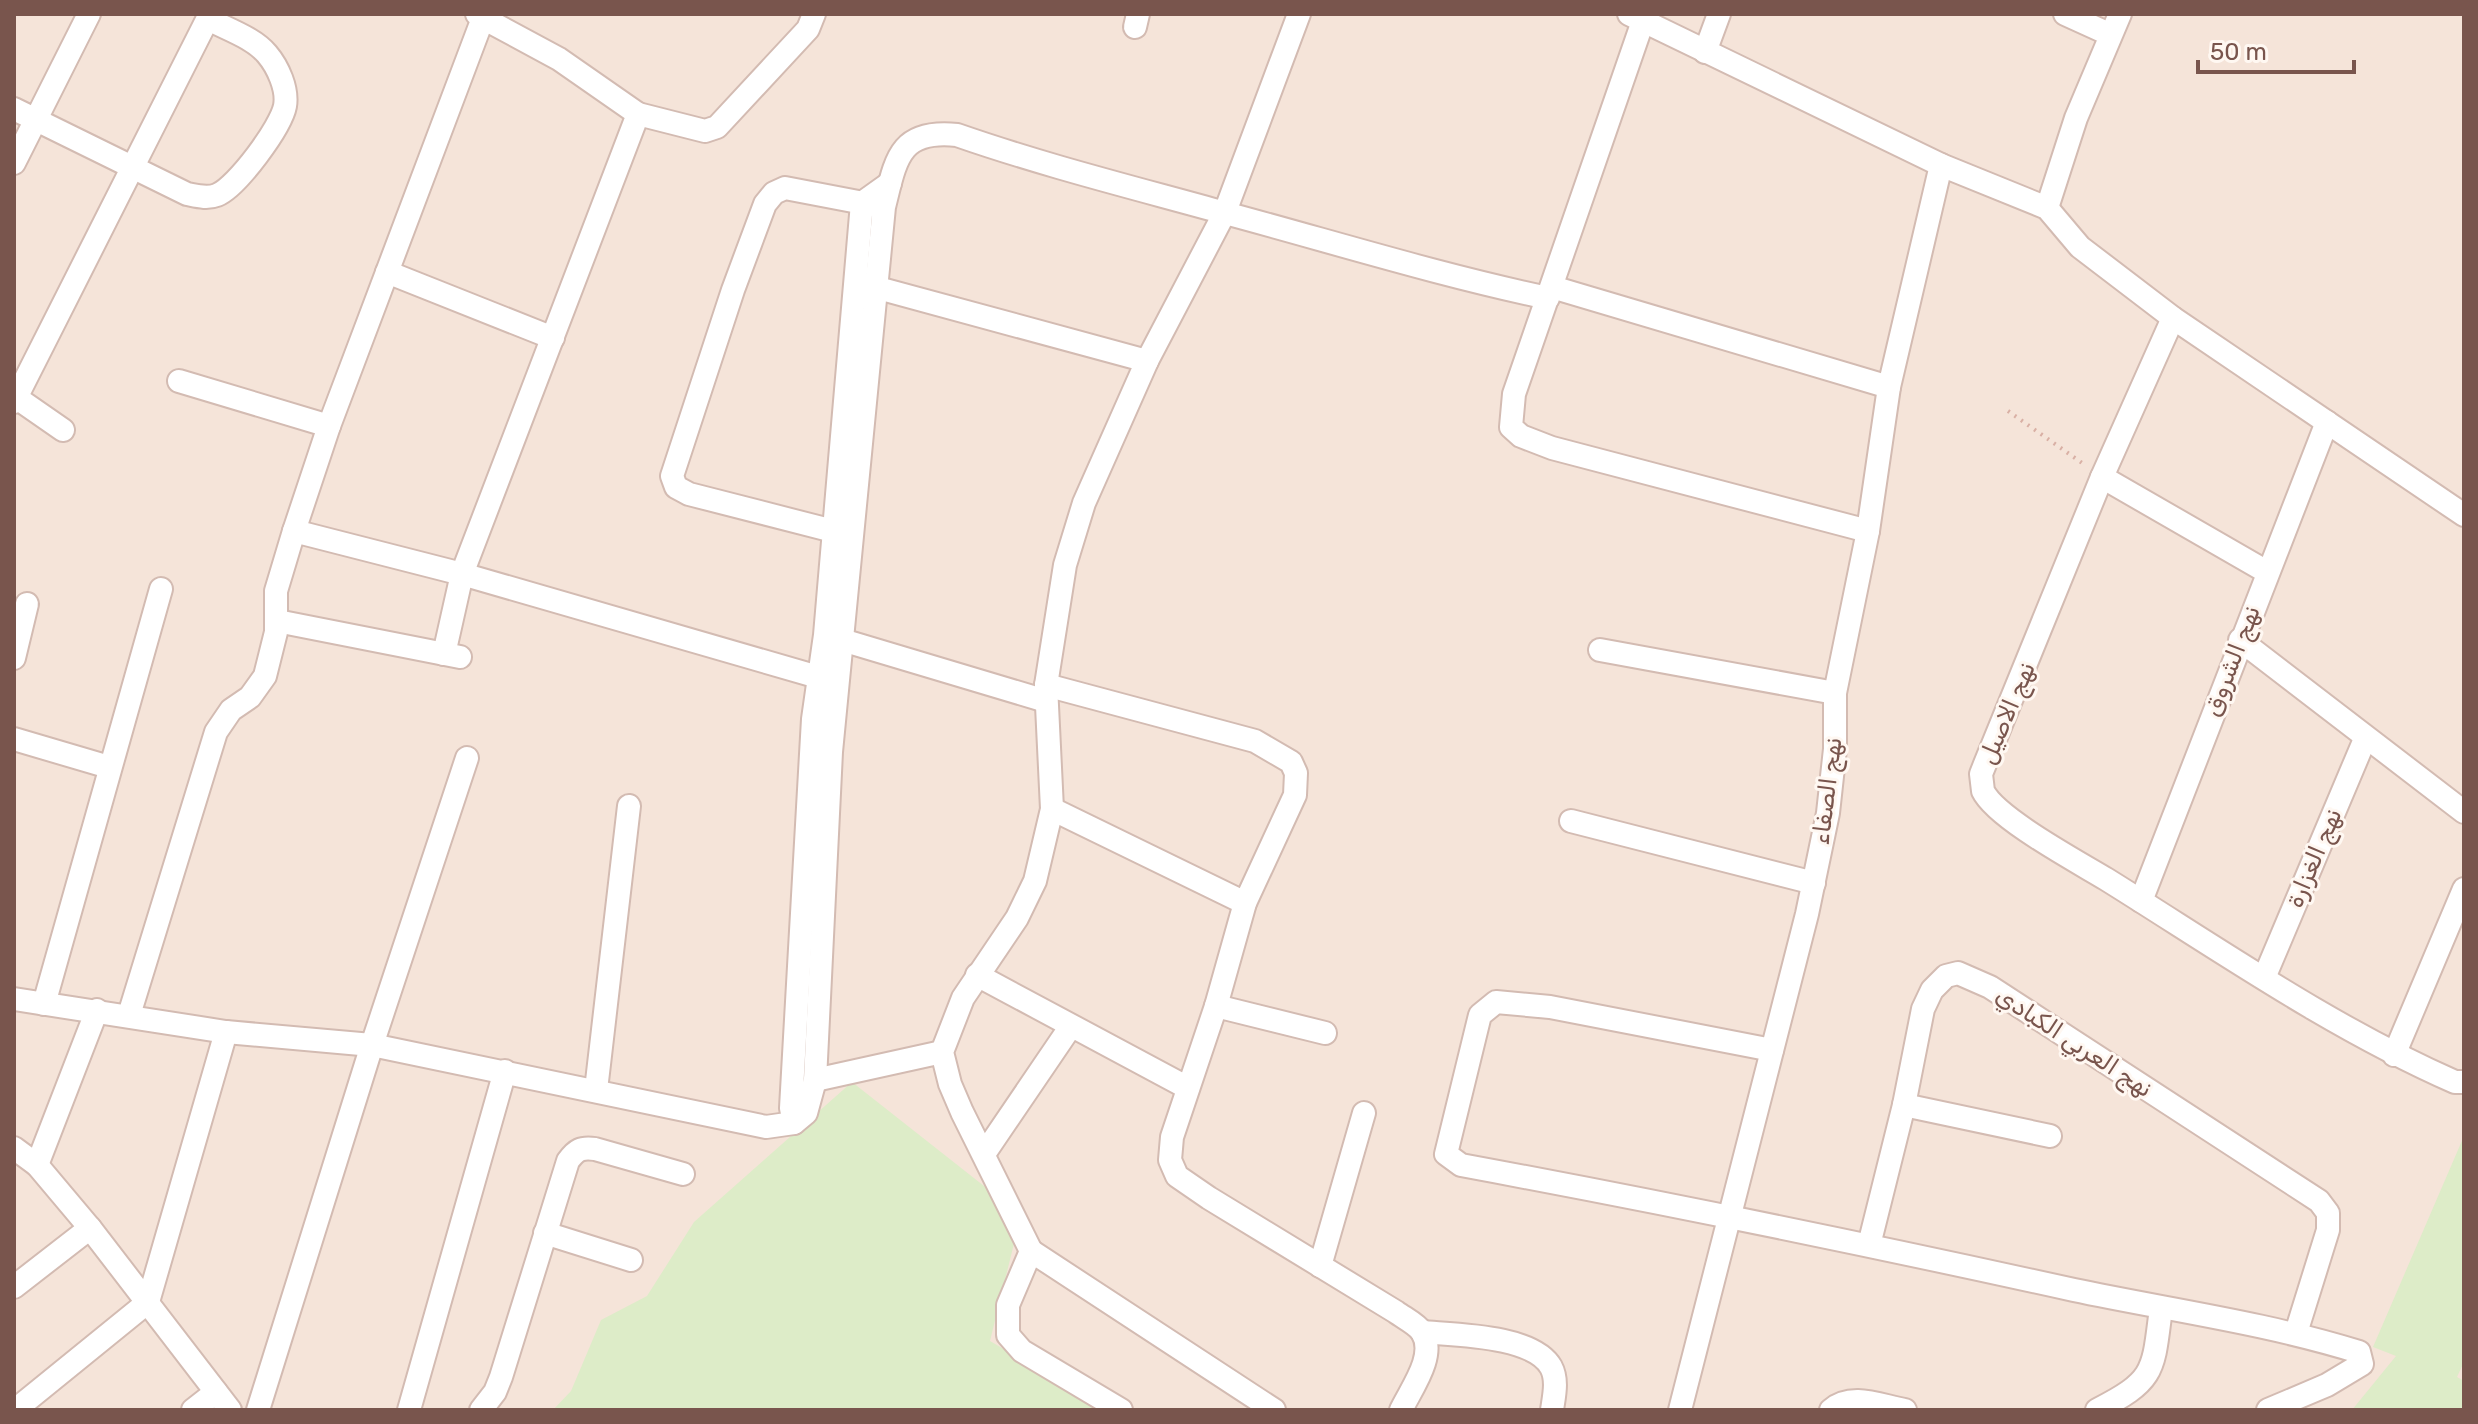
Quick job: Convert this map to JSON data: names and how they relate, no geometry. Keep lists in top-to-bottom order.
{
  "streets": {
    "street": [
      "نهج الشروق",
      "نهج الاصيل",
      "نهج الصفاء",
      "نهج الغزارة",
      "نهج العربي الكبادي"
    ]
  },
  "crossings": [
    ["نهج الشروق", "نهج الاصيل"],
    ["نهج الاصيل", "نهج الغزارة"]
  ],
  "scale_bar": "50 m"
}
